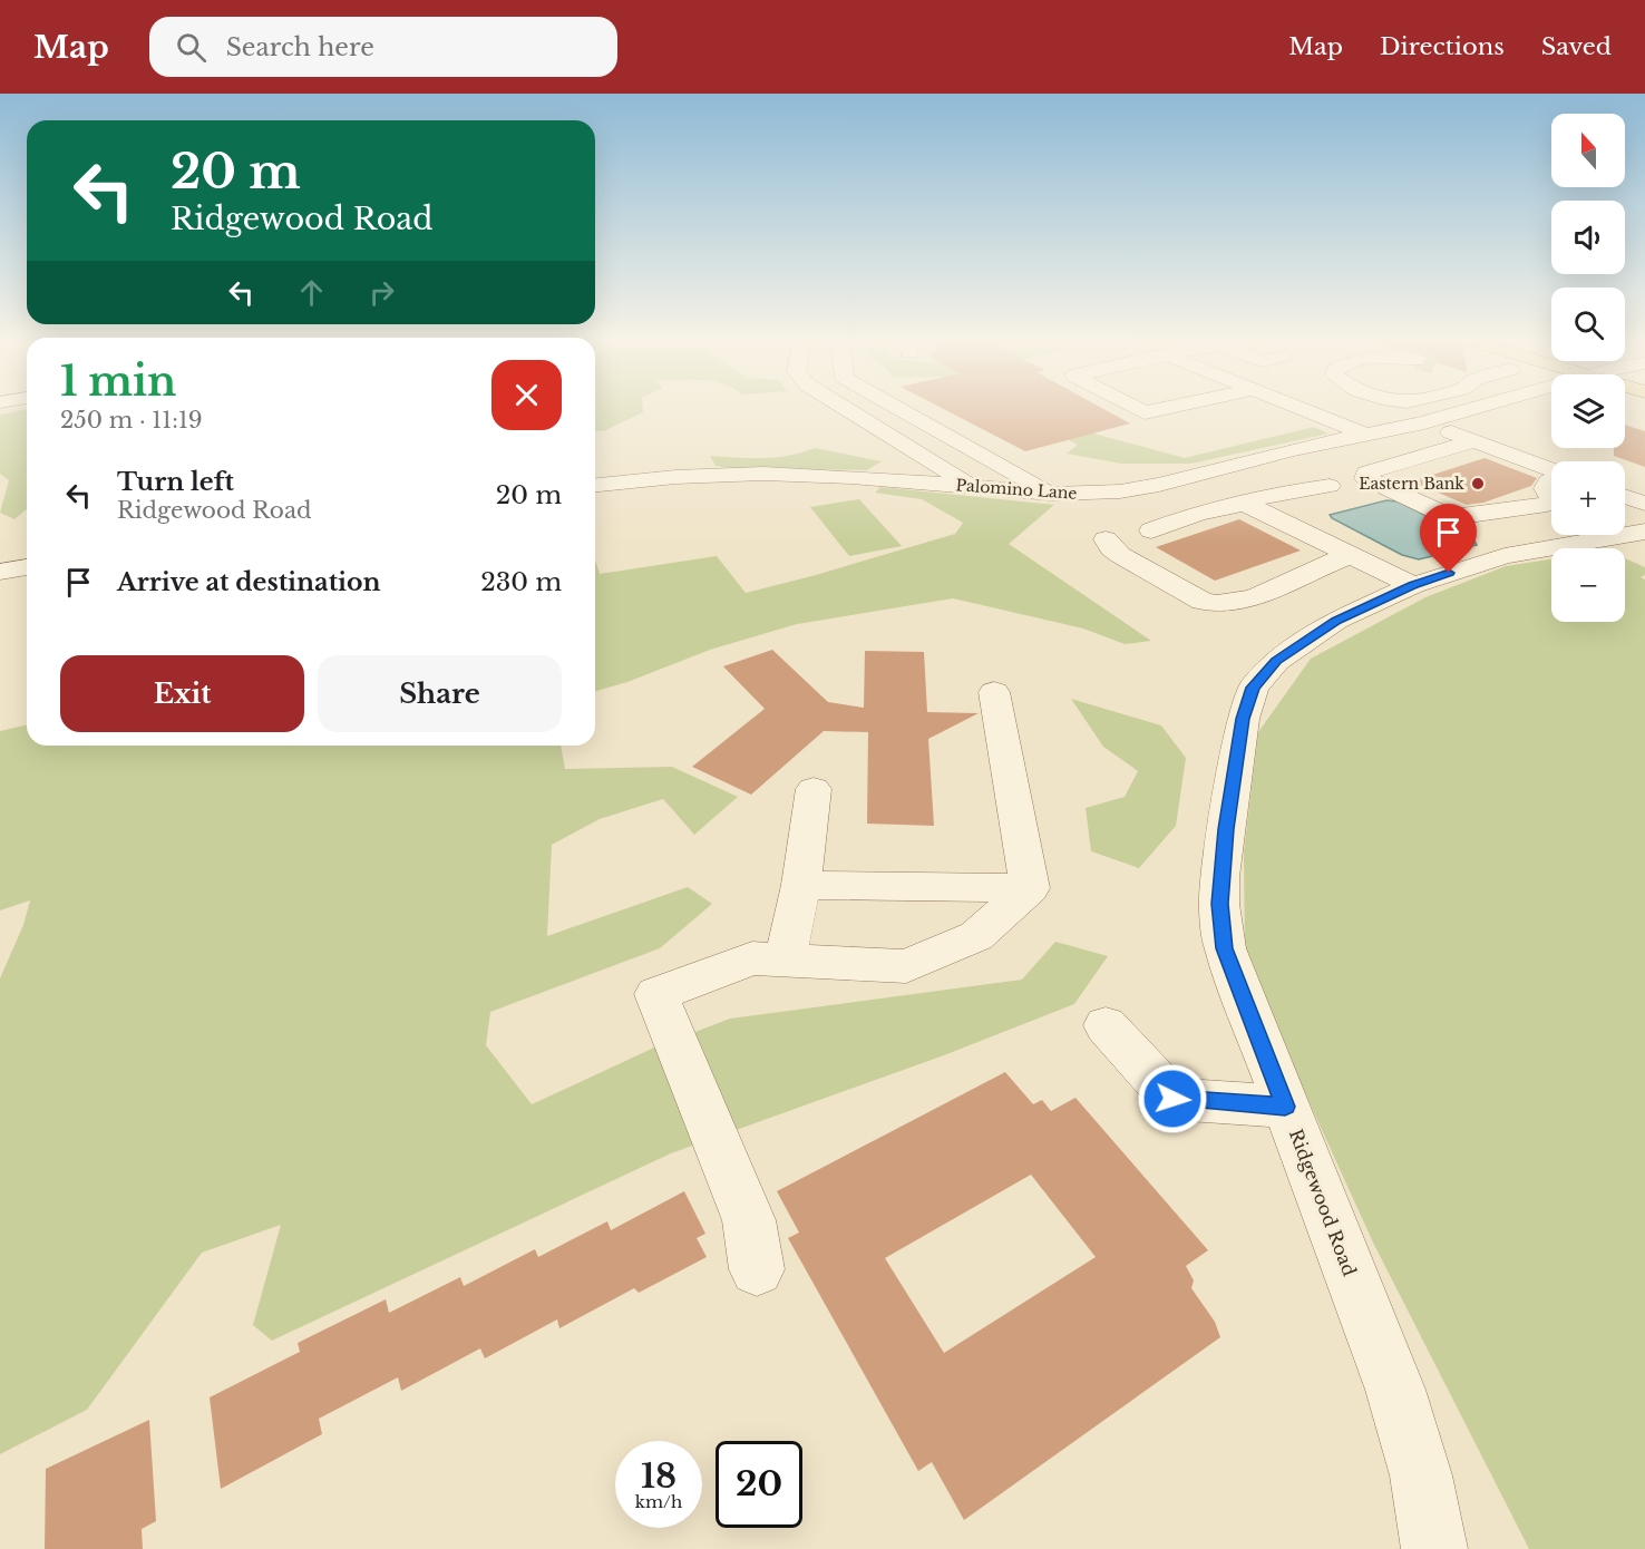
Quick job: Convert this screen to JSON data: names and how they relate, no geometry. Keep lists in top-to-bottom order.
{
  "streets": {
    "street": ["Palomino Lane", "Ridgewood Road"]
  },
  "places": ["Eastern Bank"],
  "north": "top",
  "page": {
    "header": "Map",
    "search": "Search here",
    "nav": ["Map", "Directions", "Saved"],
    "map_buttons": ["+", "−"],
    "turn": ["20 m", "Ridgewood Road"],
    "heading": ["1 min", "250 m · 11:19"],
    "list": [
      {
        "name": "Turn left",
        "note": "Ridgewood Road",
        "value": "20 m"
      },
      {
        "name": "Arrive at destination",
        "value": "230 m"
      }
    ],
    "buttons": ["Exit", "Share"],
    "speed": "18 km/h",
    "limit": "20"
  }
}
